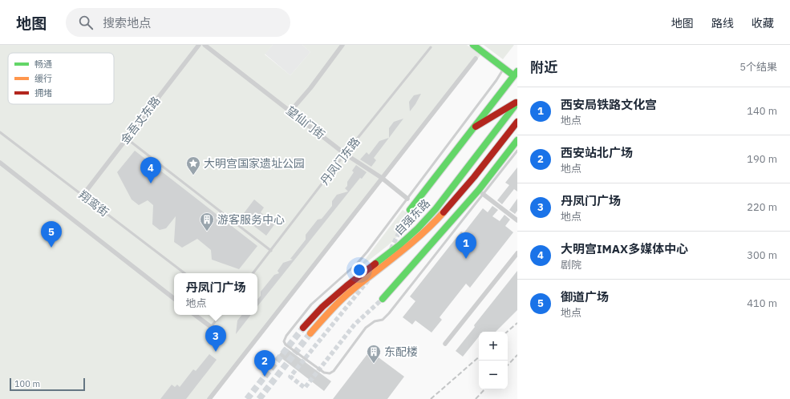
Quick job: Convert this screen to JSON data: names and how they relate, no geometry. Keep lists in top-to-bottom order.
{
  "streets": {
    "main road": ["自强东路"],
    "street": ["金吾丈东路", "望仙门街"],
    "lane": ["丹凤门东路", "翔鸾街"]
  },
  "crossings": [
    ["金吾丈东路", "翔鸾街"],
    ["望仙门街", "丹凤门东路"]
  ],
  "places": {
    "place": ["大明宫国家遗址公园"],
    "building": ["游客服务中心", "东配楼"]
  },
  "legend": ["畅通", "缓行", "拥堵"],
  "scale_bar": "100 m",
  "page": {
    "header": "地图",
    "search": "搜索地点",
    "nav": ["地图", "路线", "收藏"],
    "heading": ["附近", "5个结果"],
    "list": [
      {
        "mark": "1",
        "name": "西安局铁路文化宫",
        "note": "地点",
        "value": "140 m"
      },
      {
        "mark": "2",
        "name": "西安站北广场",
        "note": "地点",
        "value": "190 m"
      },
      {
        "mark": "3",
        "name": "丹凤门广场",
        "note": "地点",
        "value": "220 m"
      },
      {
        "mark": "4",
        "name": "大明宫IMAX多媒体中心",
        "note": "剧院",
        "value": "300 m"
      },
      {
        "mark": "5",
        "name": "御道广场",
        "note": "地点",
        "value": "410 m"
      }
    ],
    "pins": [
      "4",
      "5",
      "1",
      "3",
      "2"
    ],
    "popup": ["丹凤门广场", "地点"],
    "map_buttons": ["+", "−"],
    "scale": "100 m"
  }
}
